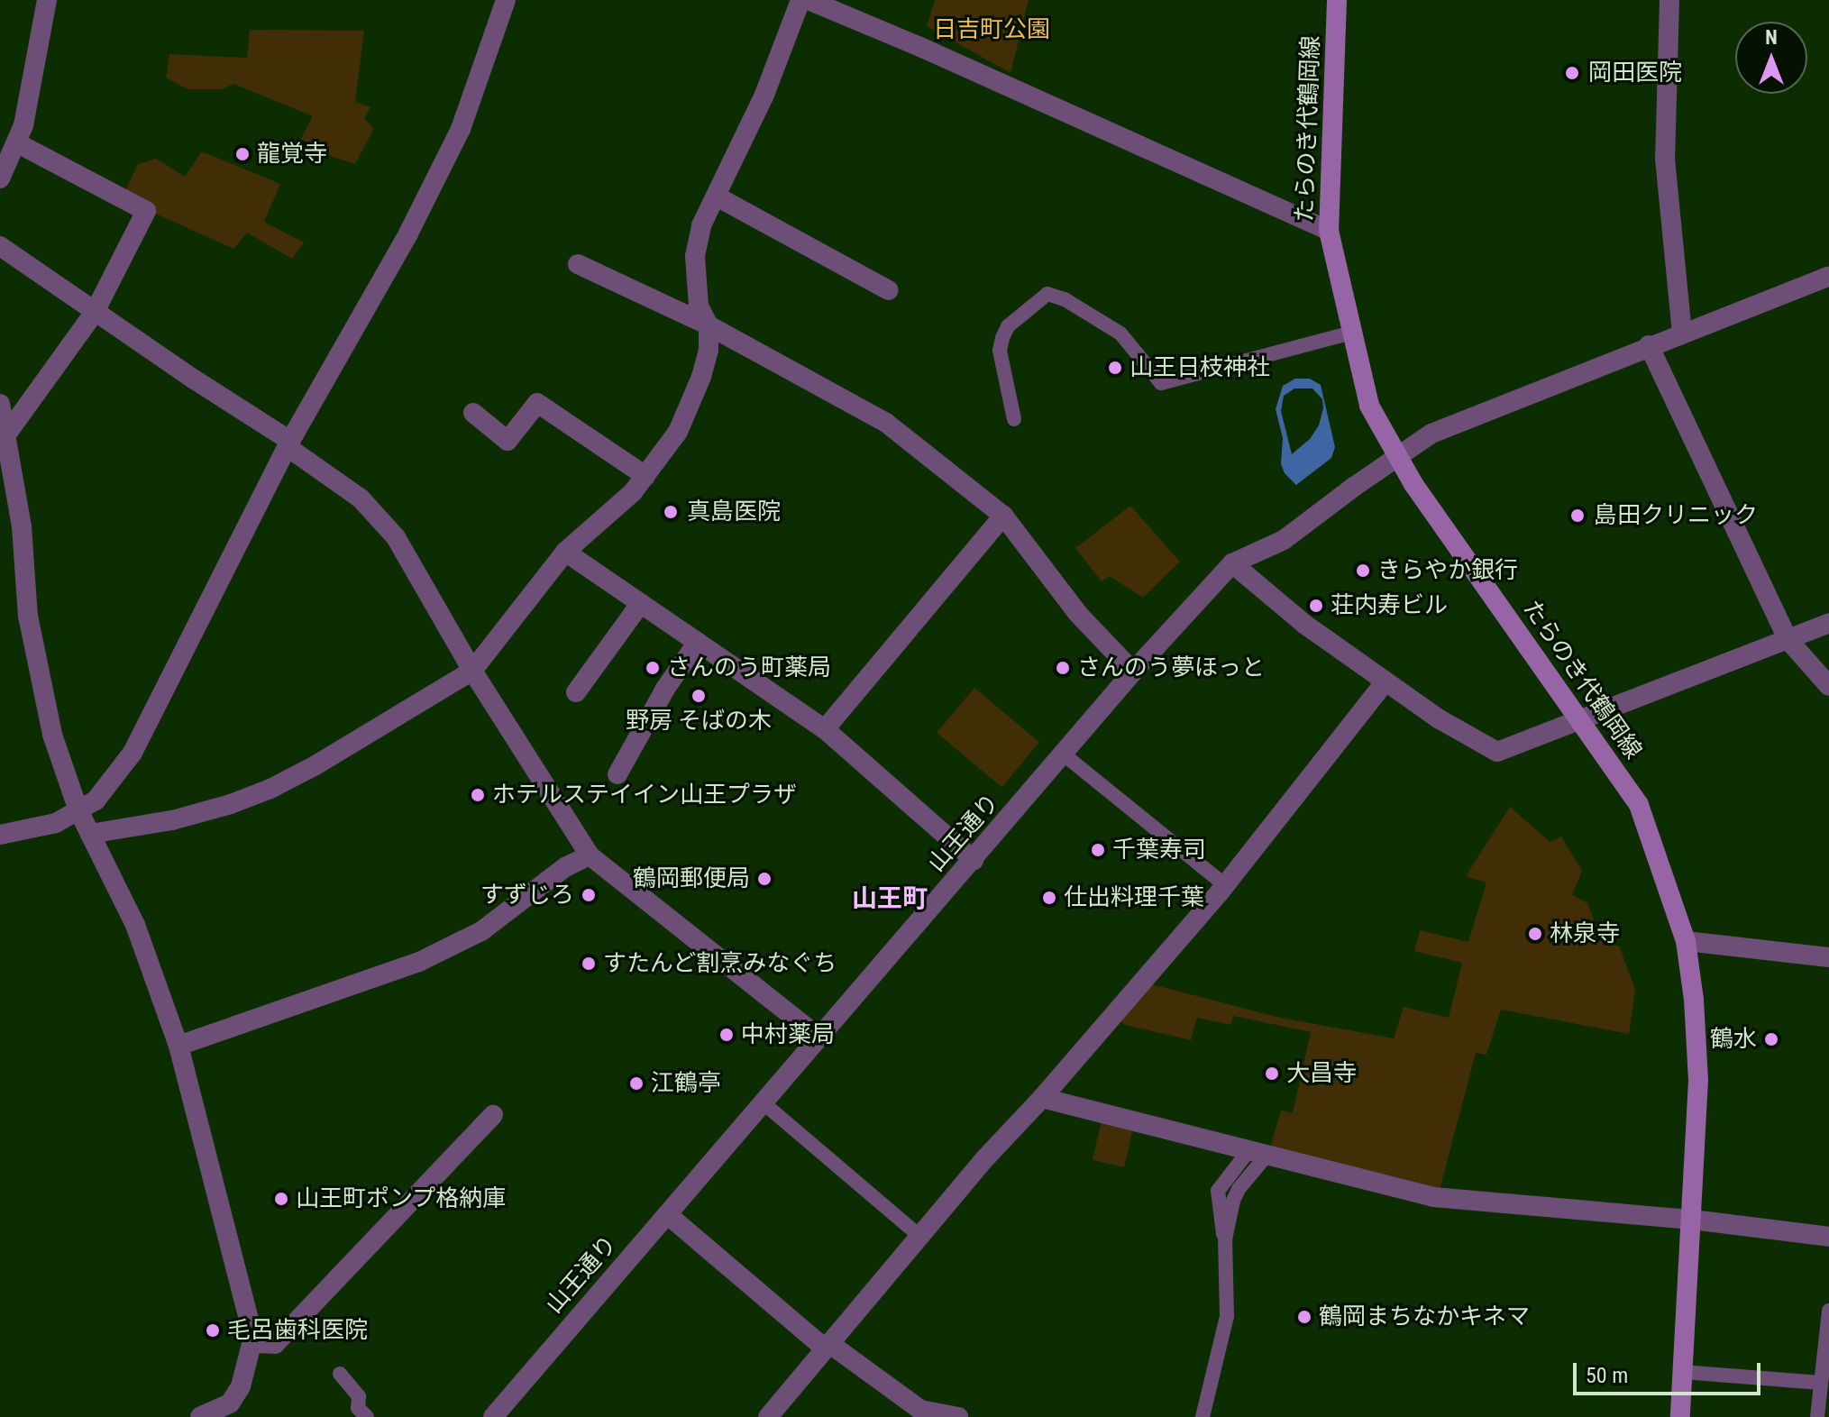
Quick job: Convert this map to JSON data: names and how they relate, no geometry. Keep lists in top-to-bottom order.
{
  "streets": {
    "main road": ["たらのき代鶴岡線"],
    "street": ["山王通り"]
  },
  "crossings": [
    ["たらのき代鶴岡線", "山王通り"]
  ],
  "districts": ["山王町"],
  "parks": ["日吉町公園"],
  "places": [
    "岡田医院",
    "龍覚寺",
    "山王日枝神社",
    "真島医院",
    "島田クリニック",
    "きらやか銀行",
    "荘内寿ビル",
    "さんのう町薬局",
    "さんのう夢ほっと",
    "野房 そばの木",
    "ホテルステイイン山王プラザ",
    "千葉寿司",
    "鶴岡郵便局",
    "すずじろ",
    "仕出料理千葉",
    "林泉寺",
    "すたんど割烹みなぐち",
    "中村薬局",
    "鶴水",
    "大昌寺",
    "江鶴亭",
    "山王町ポンプ格納庫",
    "鶴岡まちなかキネマ",
    "毛呂歯科医院"
  ],
  "scale_bar": "50 m",
  "north": "top"
}
